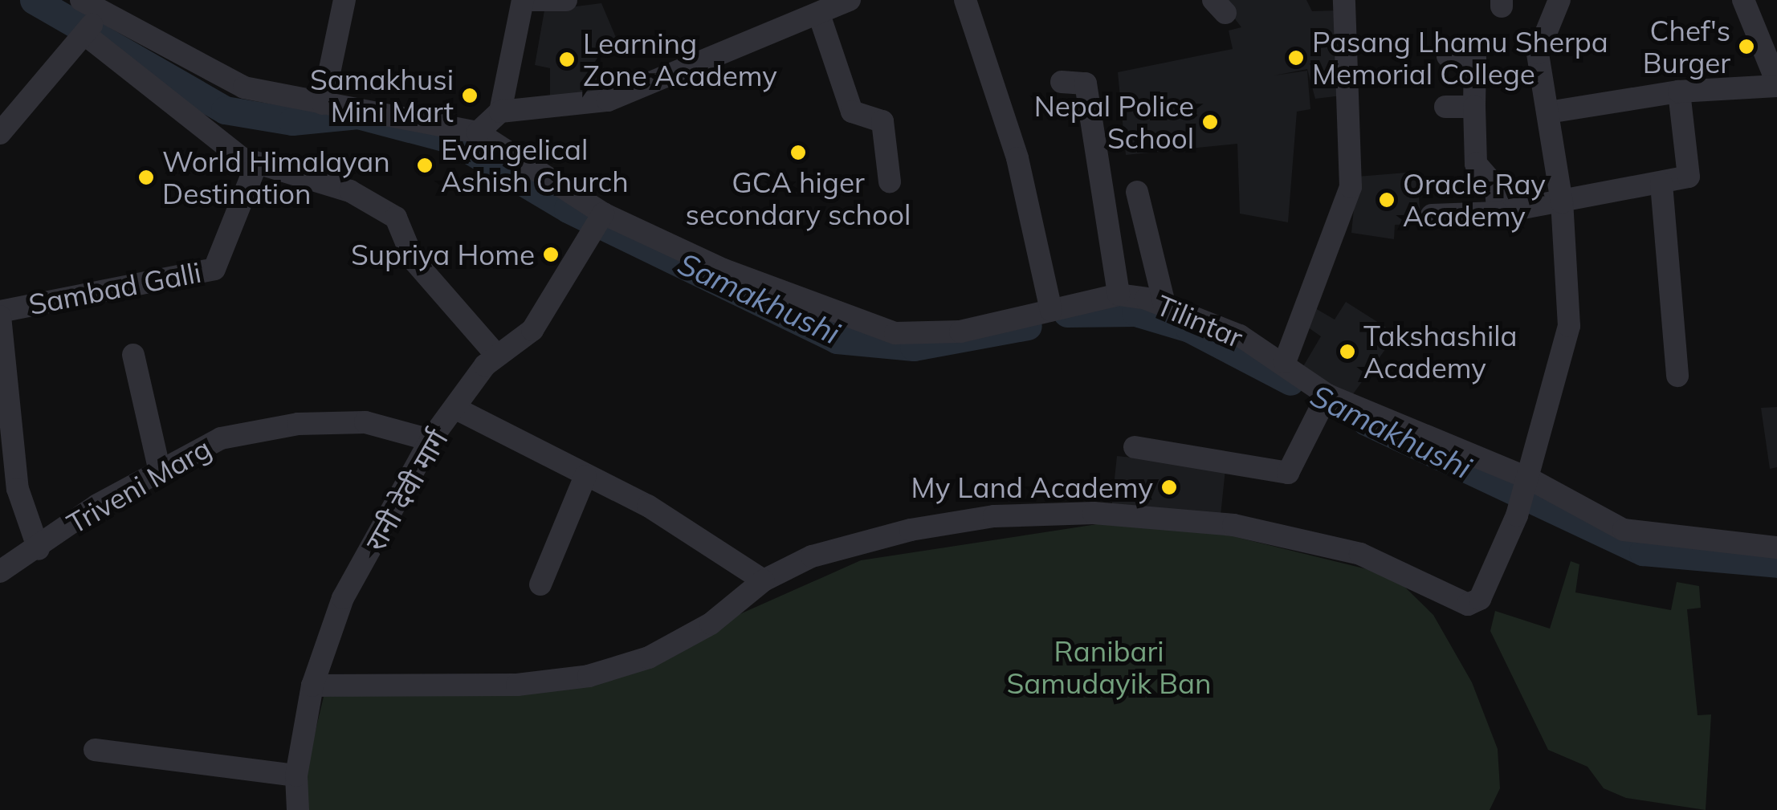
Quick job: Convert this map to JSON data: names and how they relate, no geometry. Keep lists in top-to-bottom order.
{
  "streets": {
    "street": [
      "Sambad Galli",
      "Tilintar",
      "Triveni Marg",
      "रानी देवी मार्ग"
    ]
  },
  "crossings": [
    ["Tilintar", "रानी देवी मार्ग"],
    ["Triveni Marg", "रानी देवी मार्ग"]
  ],
  "water": ["Samakhushi"],
  "parks": ["Ranibari Samudayik Ban"],
  "places": [
    "Chef's Burger",
    "Pasang Lhamu Sherpa Memorial College",
    "Learning Zone Academy",
    "Samakhusi Mini Mart",
    "Nepal Police School",
    "GCA higer secondary school",
    "Evangelical Ashish Church",
    "World Himalayan Destination",
    "Oracle Ray Academy",
    "Supriya Home",
    "Takshashila Academy",
    "My Land Academy"
  ]
}
